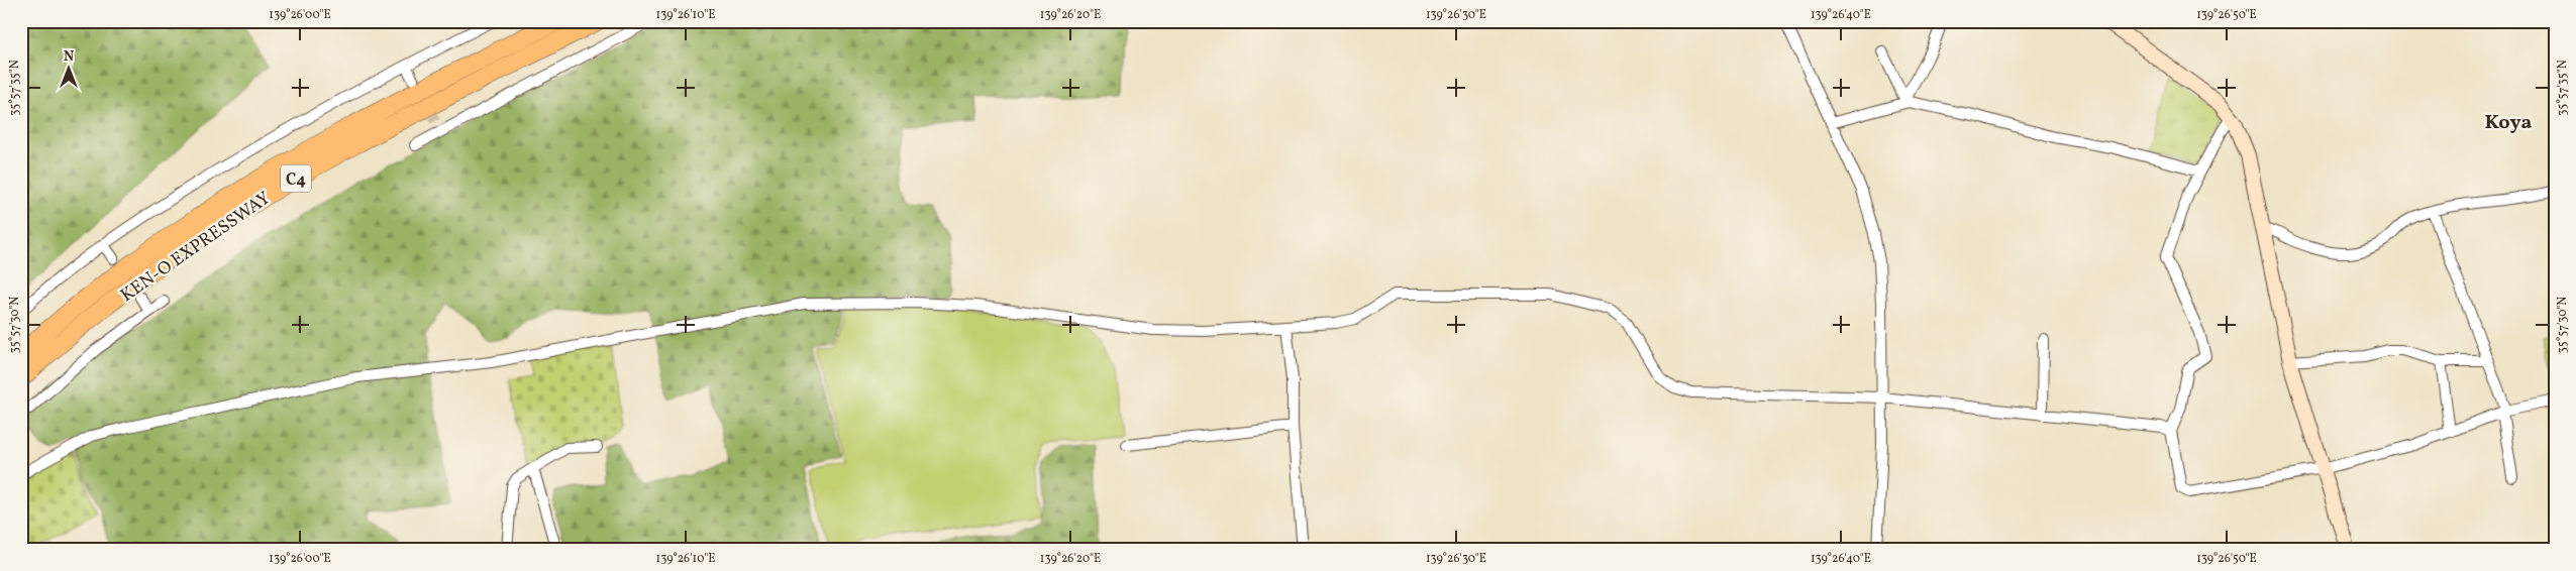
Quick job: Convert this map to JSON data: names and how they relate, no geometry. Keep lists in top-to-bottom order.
{
  "streets": {
    "highway": ["C4", "KEN-O EXPRESSWAY"]
  },
  "districts": ["Koya"],
  "north": "top",
  "coordinates": [
    "139°26'00\"E",
    "139°26'10\"E",
    "139°26'20\"E",
    "139°26'30\"E",
    "139°26'40\"E",
    "139°26'50\"E",
    "35°57'35\"N",
    "35°57'30\"N"
  ]
}
